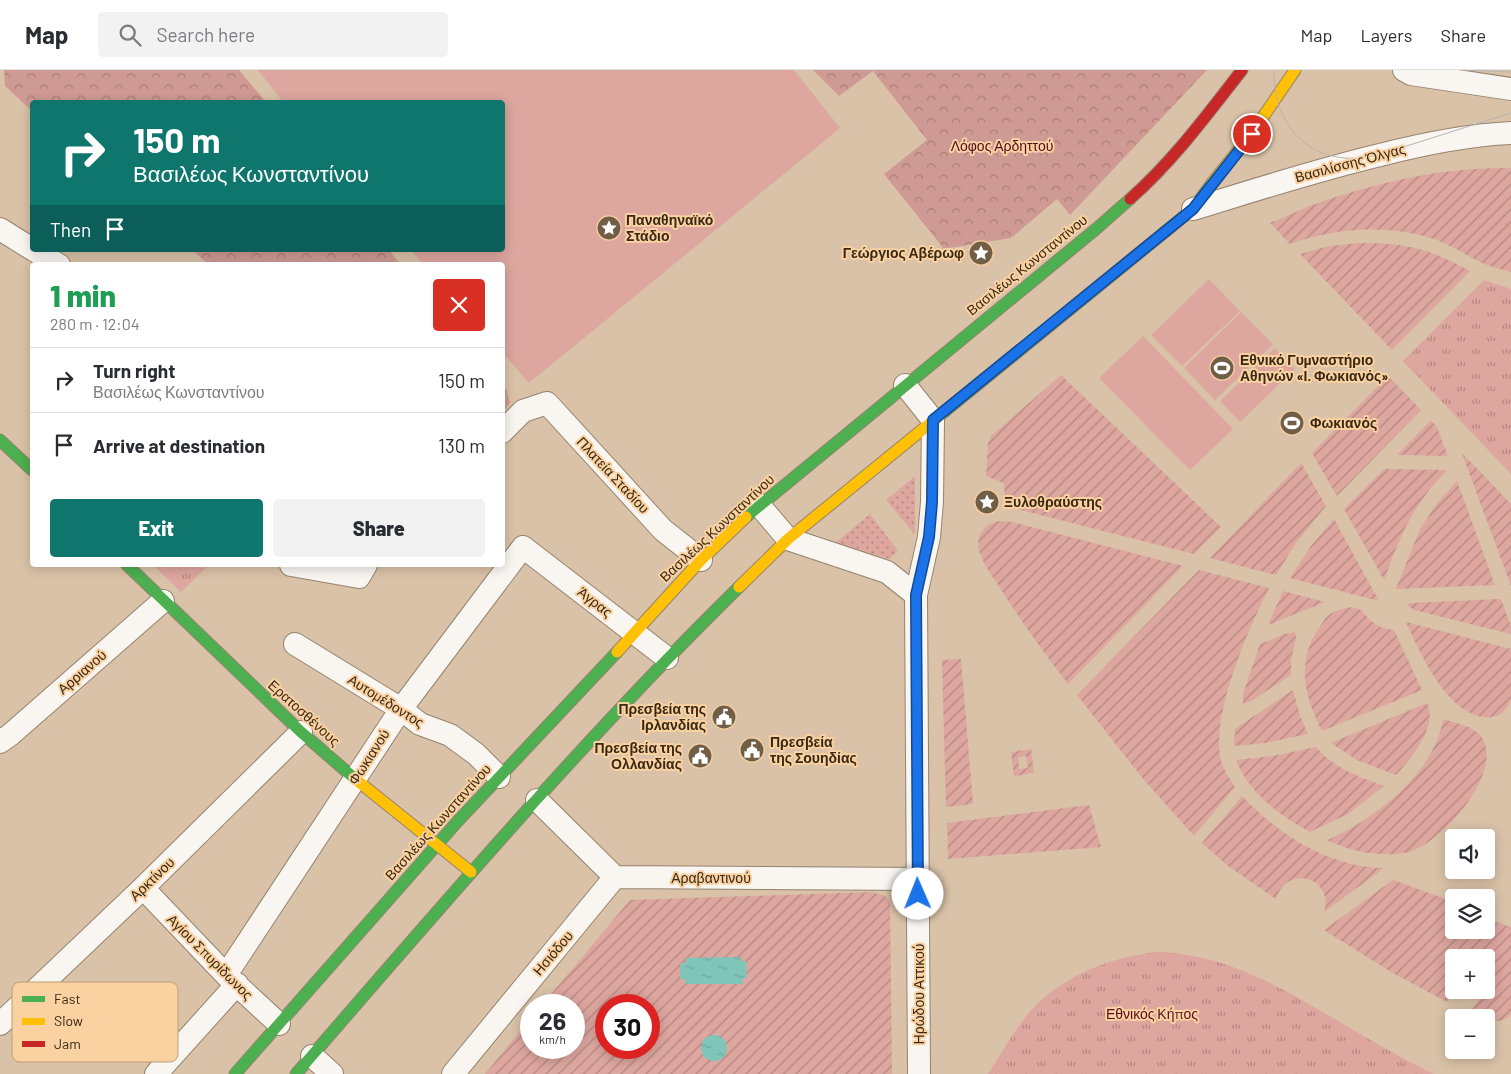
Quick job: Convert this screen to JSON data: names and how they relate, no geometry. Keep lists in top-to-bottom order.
{
  "streets": {
    "main road": ["Βασιλέως Κωνσταντίνου", "Ερατοσθένους"],
    "street": [
      "Βασιλίσσης Όλγας",
      "Πλατεία Σταδίου",
      "Άγρας",
      "Αρριανού",
      "Αυτομέδοντος",
      "Φωκιανού",
      "Αραβαντινού",
      "Αρκτίνου",
      "Ησιόδου",
      "Αγίου Σπυρίδωνος",
      "Ηρώδου Αττικού"
    ]
  },
  "crossings": [
    ["Βασιλέως Κωνσταντίνου", "Πλατεία Σταδίου"],
    ["Βασιλέως Κωνσταντίνου", "Άγρας"],
    ["Βασιλέως Κωνσταντίνου", "Αυτομέδοντος"],
    ["Βασιλέως Κωνσταντίνου", "Ερατοσθένους"],
    ["Βασιλέως Κωνσταντίνου", "Αγίου Σπυρίδωνος"],
    ["Άγρας", "Φωκιανού"],
    ["Αρριανού", "Ερατοσθένους"],
    ["Αυτομέδοντος", "Φωκιανού"],
    ["Ερατοσθένους", "Φωκιανού"],
    ["Ερατοσθένους", "Αρκτίνου"],
    ["Φωκιανού", "Αγίου Σπυρίδωνος"],
    ["Αραβαντινού", "Ησιόδου"],
    ["Αραβαντινού", "Ηρώδου Αττικού"],
    ["Αρκτίνου", "Αγίου Σπυρίδωνος"]
  ],
  "parks": ["Λόφος Αρδηττού", "Εθνικός Κήπος"],
  "places": {
    "place": ["Παναθηναϊκό Στάδιο", "Γεώργιος Αβέρωφ", "Ξυλοθραύστης"],
    "sports": ["Εθνικό Γυμναστήριο Αθηνών «Ι. Φωκιανός»", "Φωκιανός"],
    "public building": ["Πρεσβεία της Ιρλανδίας", "Πρεσβεία της Σουηδίας", "Πρεσβεία της Ολλανδίας"]
  },
  "legend": ["Fast", "Slow", "Jam"],
  "page": {
    "header": "Map",
    "search": "Search here",
    "nav": ["Map", "Layers", "Share"],
    "turn": ["150 m", "Βασιλέως Κωνσταντίνου"],
    "then": "Then",
    "heading": ["1 min", "280 m · 12:04"],
    "list": [
      {
        "name": "Turn right",
        "note": "Βασιλέως Κωνσταντίνου",
        "value": "150 m"
      },
      {
        "name": "Arrive at destination",
        "value": "130 m"
      }
    ],
    "buttons": ["Exit", "Share"],
    "map_buttons": ["+", "−"],
    "speed": "26 km/h",
    "limit": "30"
  }
}
